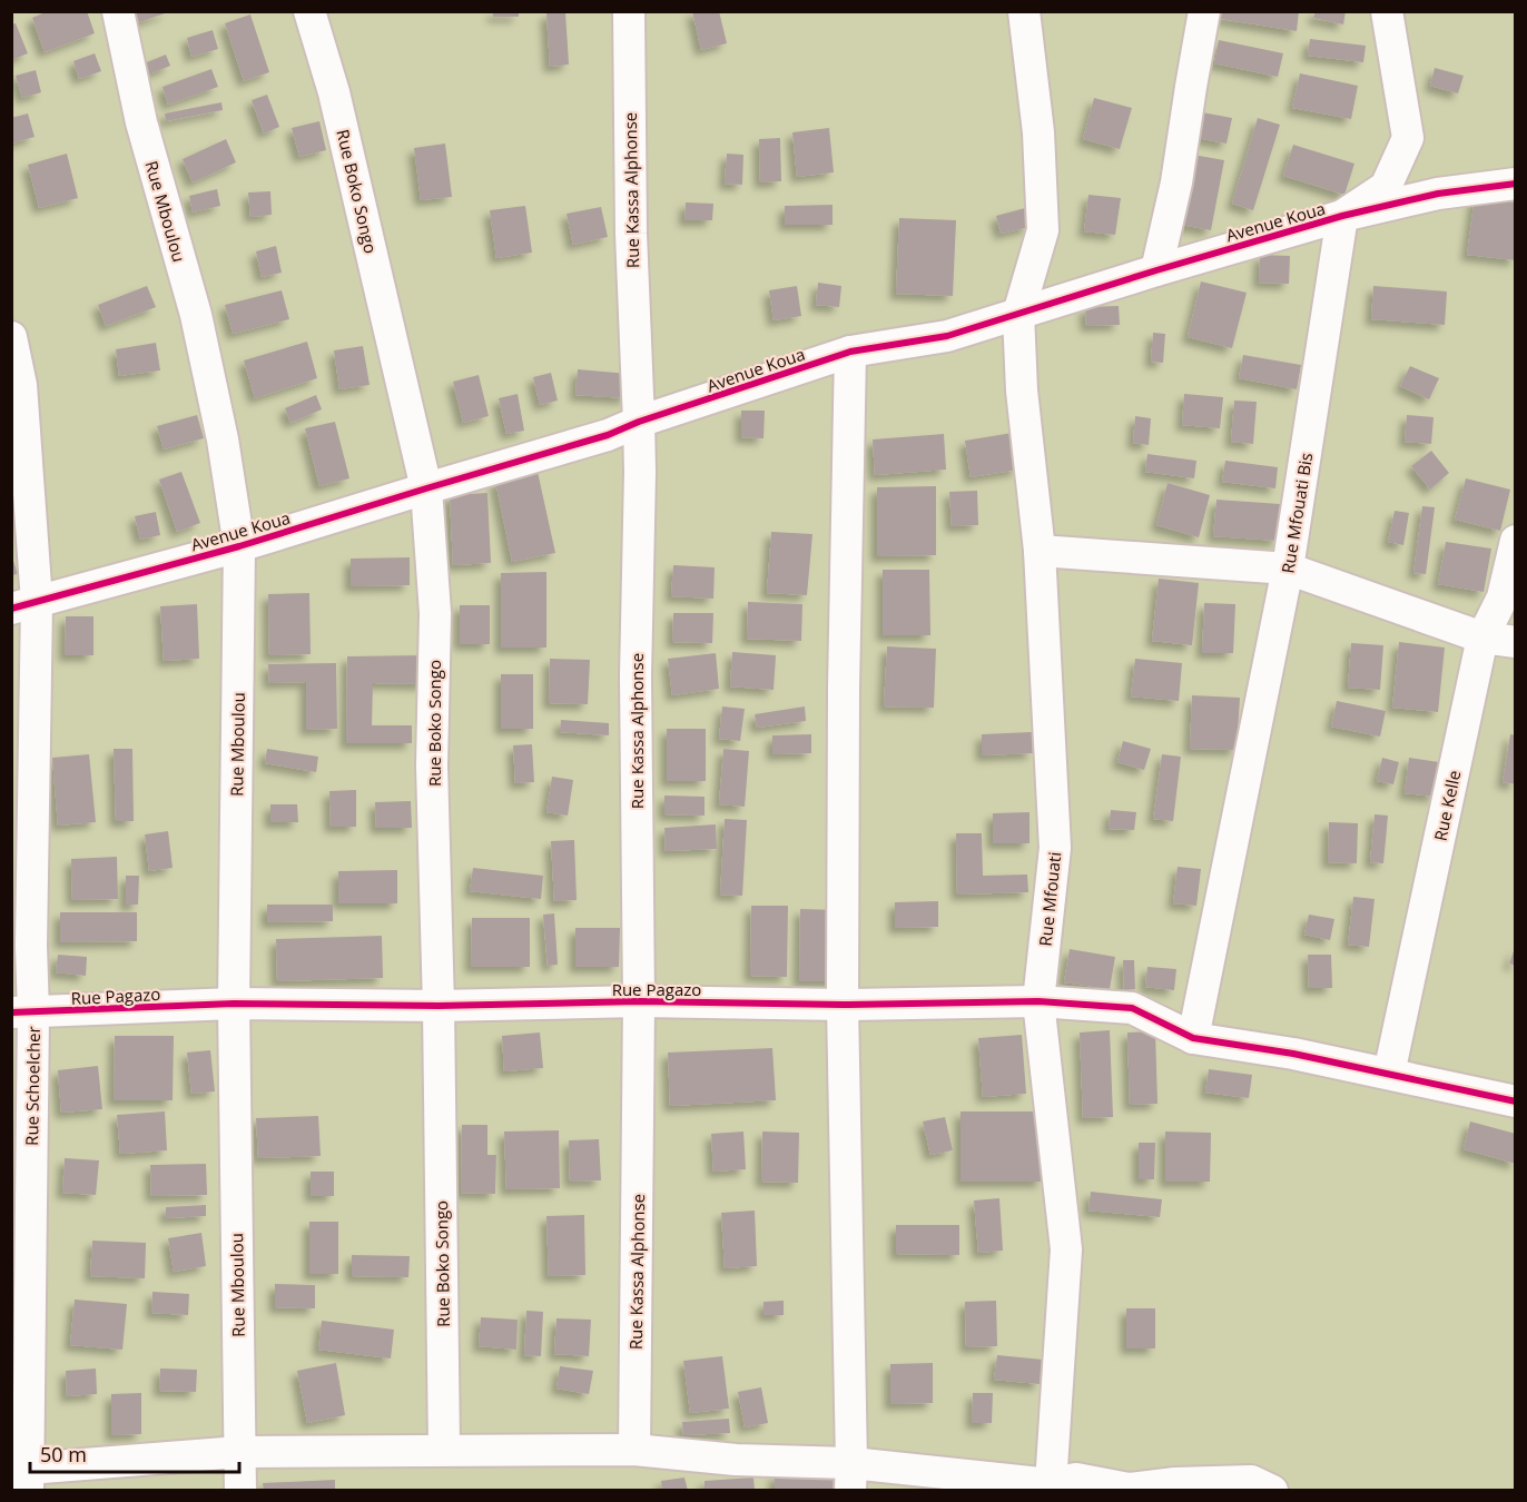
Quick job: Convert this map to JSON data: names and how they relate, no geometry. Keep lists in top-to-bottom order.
{
  "streets": {
    "street": [
      "Rue Kassa Alphonse",
      "Rue Boko Songo",
      "Rue Mboulou",
      "Avenue Koua",
      "Rue Mfouati Bis",
      "Rue Kelle",
      "Rue Mfouati",
      "Rue Pagazo",
      "Rue Schoelcher"
    ]
  },
  "crossings": [
    ["Rue Kassa Alphonse", "Avenue Koua"],
    ["Rue Kassa Alphonse", "Rue Pagazo"],
    ["Rue Boko Songo", "Avenue Koua"],
    ["Rue Boko Songo", "Rue Pagazo"],
    ["Rue Mboulou", "Avenue Koua"],
    ["Rue Mboulou", "Rue Pagazo"],
    ["Avenue Koua", "Rue Mfouati Bis"],
    ["Avenue Koua", "Rue Mfouati"],
    ["Avenue Koua", "Rue Schoelcher"],
    ["Rue Mfouati Bis", "Rue Pagazo"],
    ["Rue Kelle", "Rue Pagazo"],
    ["Rue Mfouati", "Rue Pagazo"],
    ["Rue Pagazo", "Rue Schoelcher"]
  ],
  "scale_bar": "50 m"
}
